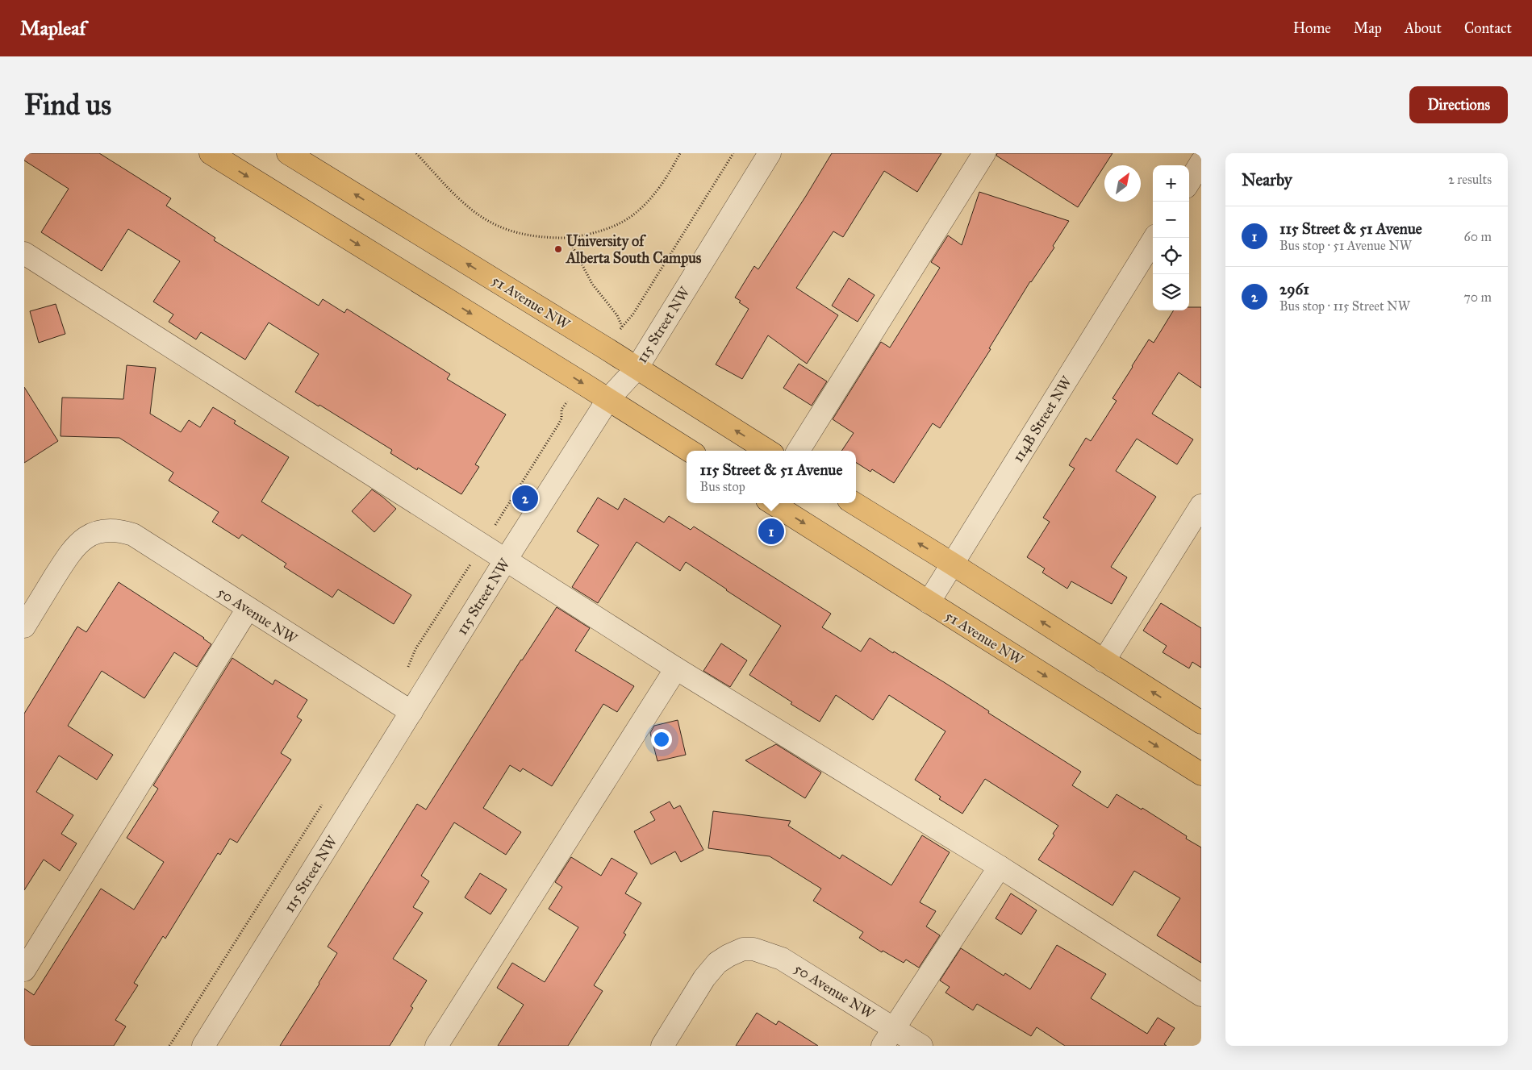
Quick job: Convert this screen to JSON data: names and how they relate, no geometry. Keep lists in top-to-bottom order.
{
  "streets": {
    "main road": ["51 Avenue NW"],
    "street": ["115 Street NW", "114B Street NW", "50 Avenue NW"]
  },
  "crossings": [
    ["51 Avenue NW", "115 Street NW"],
    ["51 Avenue NW", "114B Street NW"],
    ["115 Street NW", "50 Avenue NW"]
  ],
  "places": ["University of Alberta South Campus"],
  "north": "top right",
  "page": {
    "header": "Mapleaf",
    "nav": [
      "Home",
      "Map",
      "About",
      "Contact"
    ],
    "buttons": "Directions",
    "title": "Find us",
    "heading": ["Nearby", "2 results"],
    "map_buttons": ["+", "−"],
    "list": [
      {
        "mark": "1",
        "name": "115 Street & 51 Avenue",
        "note": "Bus stop · 51 Avenue NW",
        "value": "60 m"
      },
      {
        "mark": "2",
        "name": "2961",
        "note": "Bus stop · 115 Street NW",
        "value": "70 m"
      }
    ],
    "popup": ["115 Street & 51 Avenue", "Bus stop"],
    "pins": ["2", "1"]
  }
}
